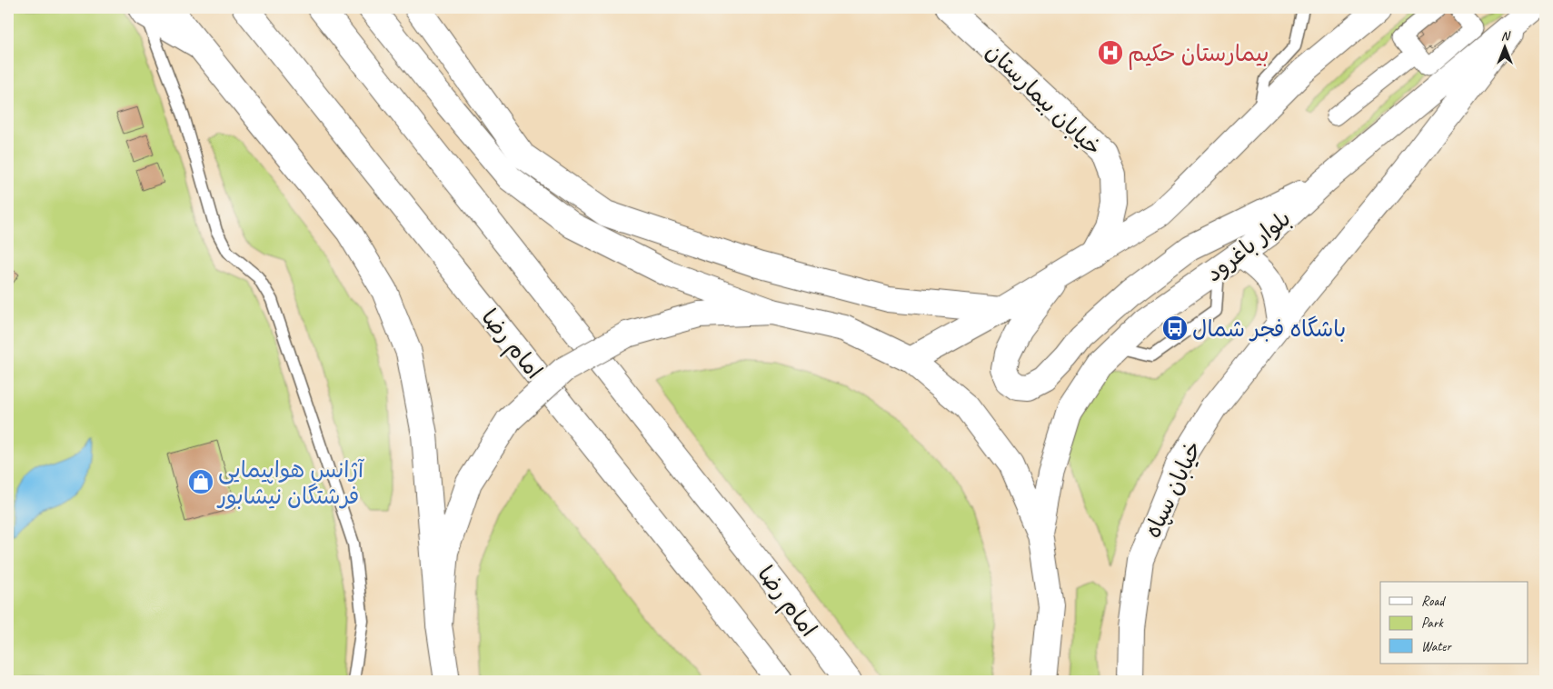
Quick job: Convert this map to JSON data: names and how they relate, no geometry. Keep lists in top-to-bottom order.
{
  "streets": {
    "main road": [
      "خیابان بیمارستان",
      "بلوار باغرود",
      "امام رضا",
      "خیابان سپاه"
    ]
  },
  "crossings": [
    ["بلوار باغرود", "خیابان سپاه"]
  ],
  "places": {
    "hospital": ["بیمارستان حکیم"],
    "bus stop": ["باشگاه فجر شمال"],
    "shop": ["آژانس هواپیمایی فرشتگان نیشابور"]
  },
  "legend": ["Road", "Park", "Water"],
  "north": "top"
}
